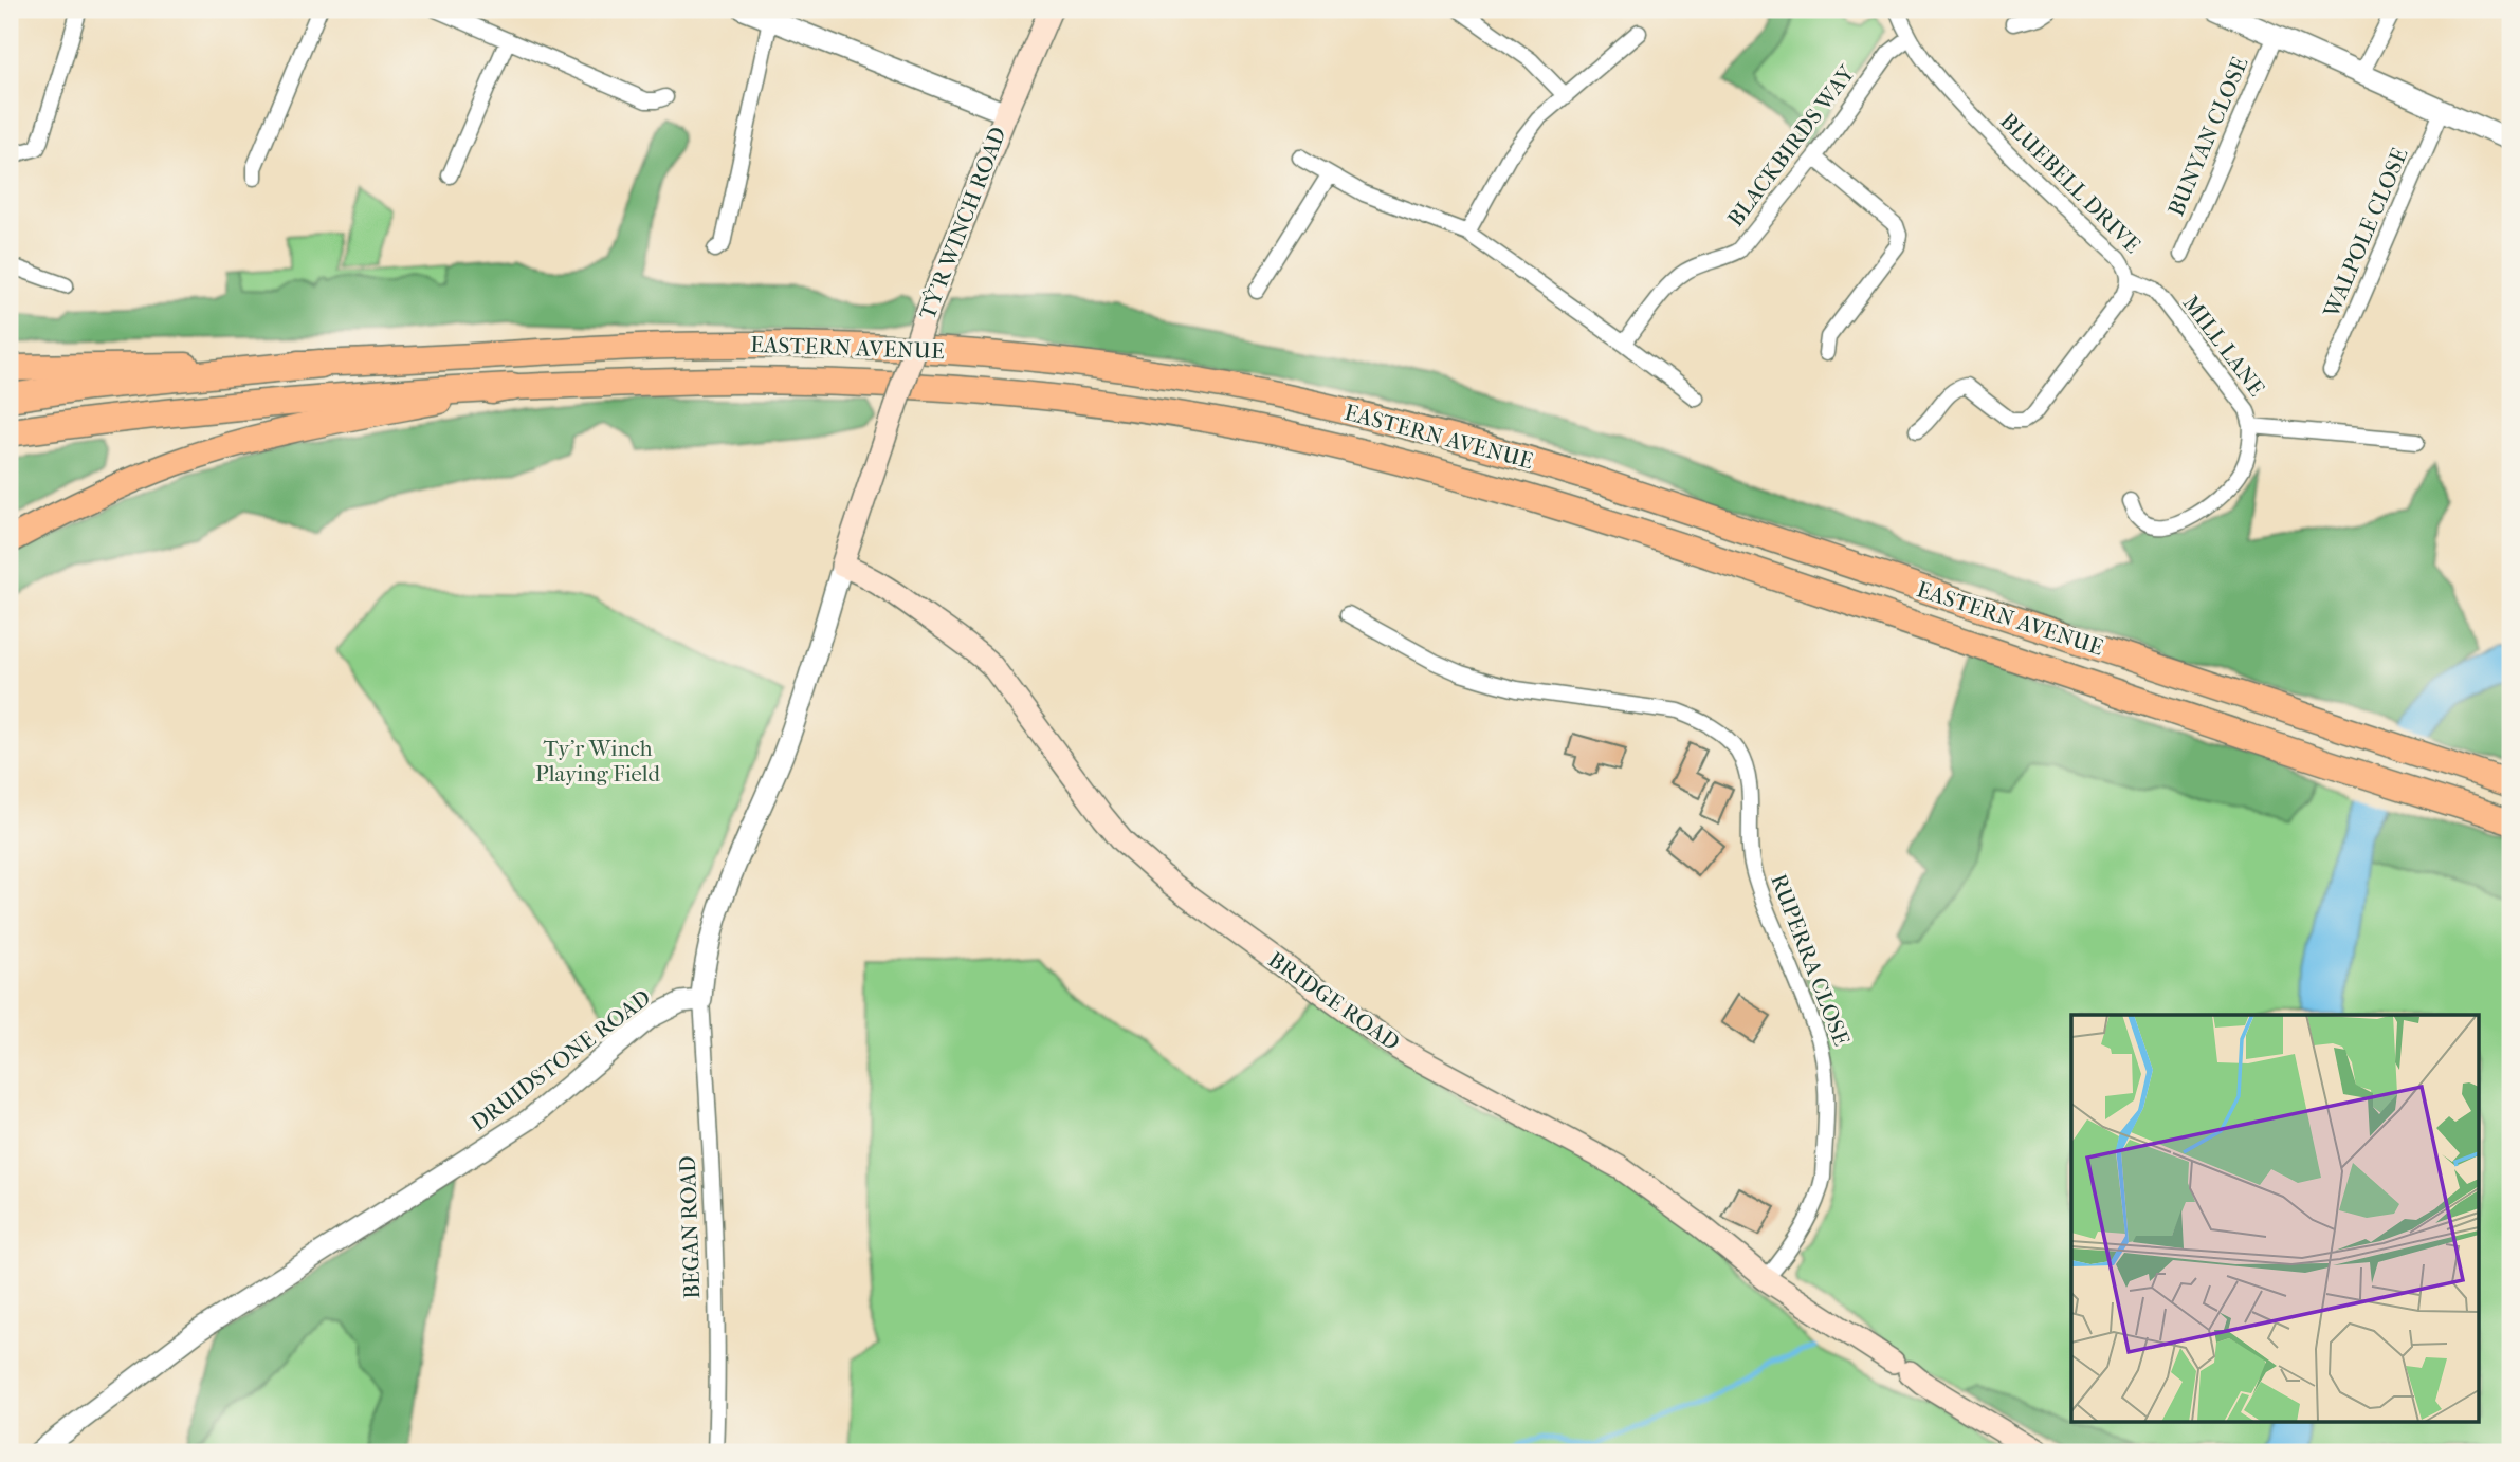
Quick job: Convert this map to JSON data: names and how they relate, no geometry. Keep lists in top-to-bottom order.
{
  "streets": {
    "highway": ["EASTERN AVENUE"],
    "main road": ["TŶ'R WINCH ROAD", "BRIDGE ROAD"],
    "street": [
      "BUNYAN CLOSE",
      "BLACKBIRDS WAY",
      "BLUEBELL DRIVE",
      "WALPOLE CLOSE",
      "MILL LANE",
      "RUPERRA CLOSE",
      "DRUIDSTONE ROAD",
      "BEGAN ROAD"
    ]
  },
  "crossings": [
    ["BLACKBIRDS WAY", "BLUEBELL DRIVE"],
    ["BLUEBELL DRIVE", "MILL LANE"],
    ["TŶ'R WINCH ROAD", "BRIDGE ROAD"],
    ["RUPERRA CLOSE", "BRIDGE ROAD"],
    ["DRUIDSTONE ROAD", "BEGAN ROAD"]
  ],
  "parks": ["Ty'r Winch Playing Field"]
}
